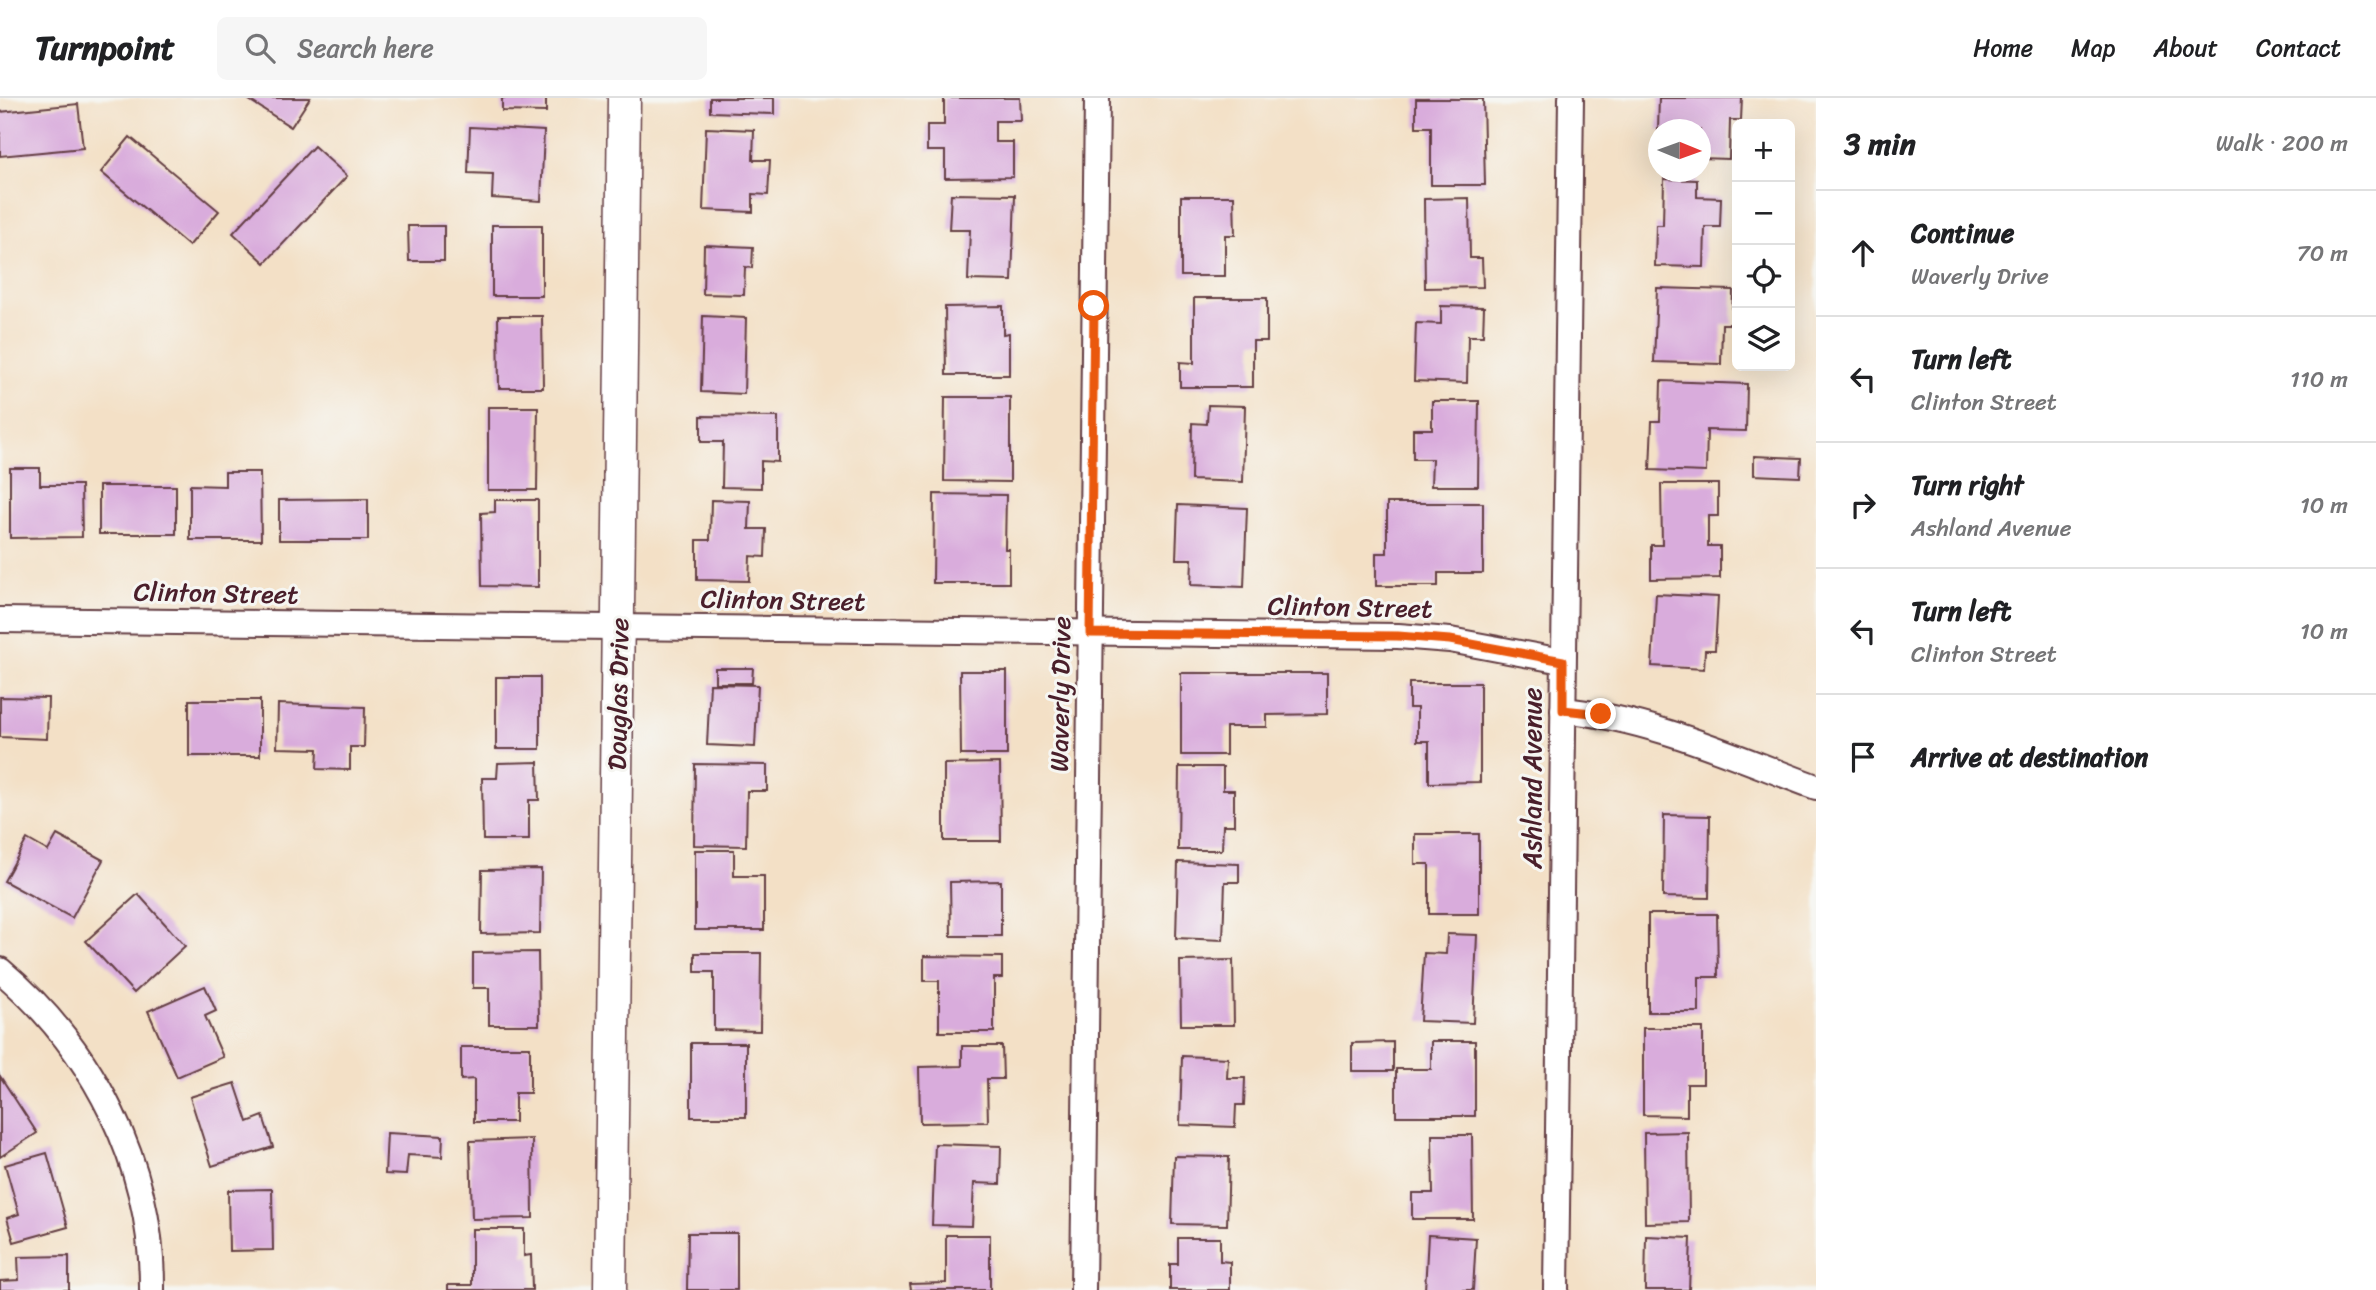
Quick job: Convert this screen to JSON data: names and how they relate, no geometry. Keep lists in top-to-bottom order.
{
  "streets": {
    "street": [
      "Clinton Street",
      "Douglas Drive",
      "Waverly Drive",
      "Ashland Avenue"
    ]
  },
  "crossings": [
    ["Clinton Street", "Douglas Drive"],
    ["Clinton Street", "Waverly Drive"],
    ["Clinton Street", "Ashland Avenue"]
  ],
  "north": "right",
  "page": {
    "header": "Turnpoint",
    "search": "Search here",
    "nav": [
      "Home",
      "Map",
      "About",
      "Contact"
    ],
    "heading": ["3 min", "Walk · 200 m"],
    "map_buttons": ["+", "−"],
    "list": [
      ["Continue", "Waverly Drive", "70 m"],
      ["Turn left", "Clinton Street", "110 m"],
      ["Turn right", "Ashland Avenue", "10 m"],
      ["Turn left", "Clinton Street", "10 m"],
      "Arrive at destination"
    ]
  }
}
